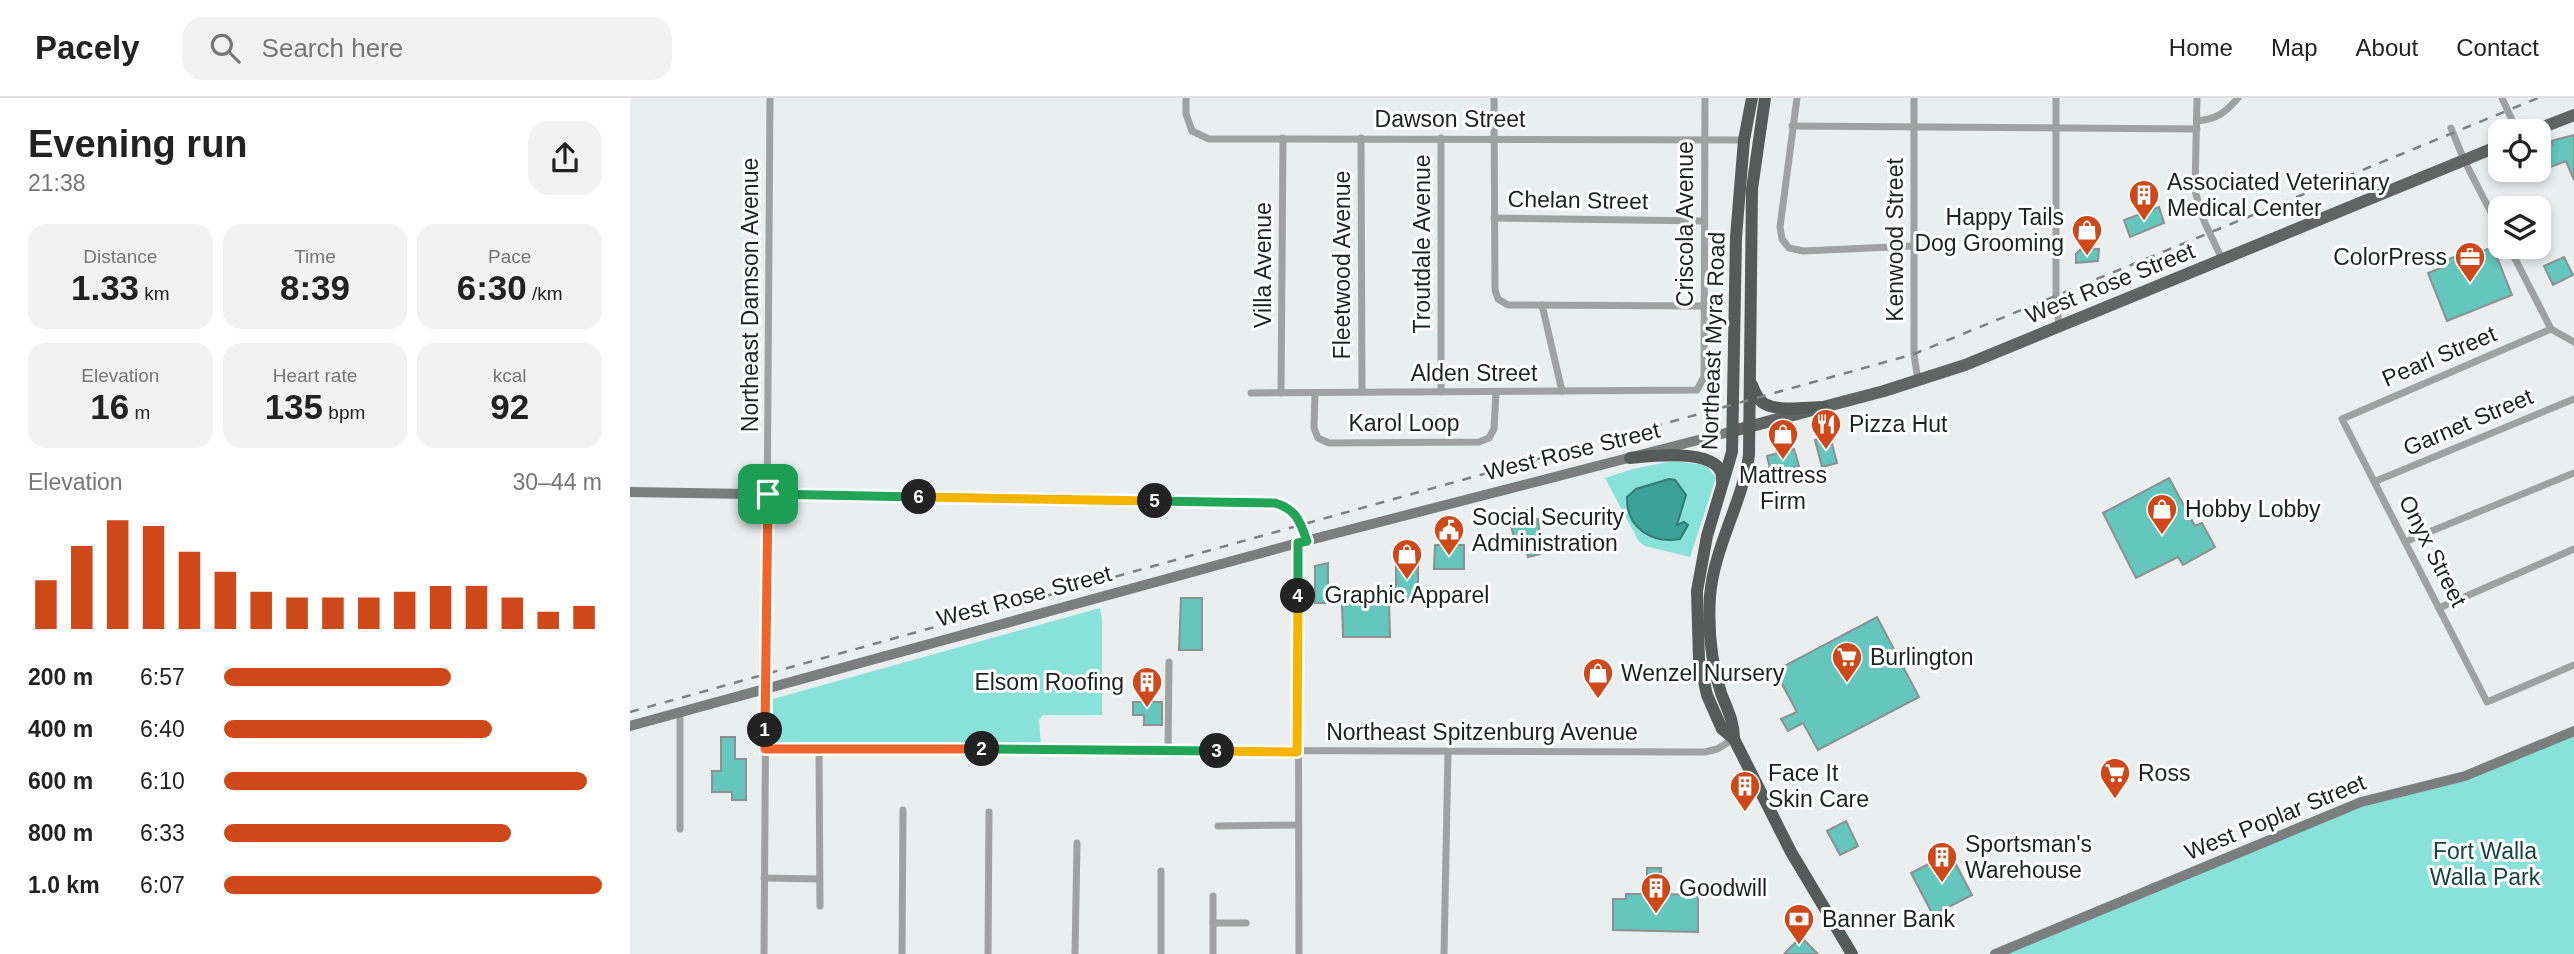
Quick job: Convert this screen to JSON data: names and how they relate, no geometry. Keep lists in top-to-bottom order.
{
  "streets": {
    "highway": ["Northeast Myra Road"],
    "main road": ["West Rose Street", "West Poplar Street"],
    "street": [
      "Dawson Street",
      "Chelan Street",
      "Criscola Avenue",
      "Kenwood Street",
      "Troutdale Avenue",
      "Villa Avenue",
      "Fleetwood Avenue",
      "Northeast Damson Avenue",
      "Pearl Street",
      "Alden Street",
      "Garnet Street",
      "Karol Loop",
      "Onyx Street",
      "Northeast Spitzenburg Avenue"
    ]
  },
  "crossings": [
    ["Dawson Street", "Criscola Avenue"],
    ["Dawson Street", "Troutdale Avenue"],
    ["Dawson Street", "Villa Avenue"],
    ["Dawson Street", "Fleetwood Avenue"],
    ["Dawson Street", "Northeast Myra Road"],
    ["Chelan Street", "Criscola Avenue"],
    ["Criscola Avenue", "Alden Street"],
    ["Kenwood Street", "West Rose Street"],
    ["Troutdale Avenue", "Alden Street"],
    ["Villa Avenue", "Alden Street"],
    ["Fleetwood Avenue", "Alden Street"],
    ["West Rose Street", "Northeast Damson Avenue"],
    ["West Rose Street", "Northeast Myra Road"],
    ["Northeast Damson Avenue", "Northeast Spitzenburg Avenue"],
    ["Northeast Myra Road", "Northeast Spitzenburg Avenue"],
    ["Pearl Street", "Onyx Street"],
    ["Alden Street", "Karol Loop"],
    ["Garnet Street", "Onyx Street"]
  ],
  "parks": ["Fort Walla Walla Park"],
  "places": {
    "building": [
      "Associated Veterinary Medical Center",
      "Elsom Roofing",
      "Face It Skin Care",
      "Sportsman's Warehouse",
      "Goodwill"
    ],
    "shop": [
      "Happy Tails Dog Grooming",
      "Mattress Firm",
      "Hobby Lobby",
      "Graphic Apparel",
      "Wenzel Nursery"
    ],
    "office": ["ColorPress"],
    "restaurant": ["Pizza Hut"],
    "public building": ["Social Security Administration"],
    "supermarket": ["Burlington", "Ross"],
    "bank": ["Banner Bank"]
  },
  "page": {
    "header": "Pacely",
    "search": "Search here",
    "nav": [
      "Home",
      "Map",
      "About",
      "Contact"
    ],
    "heading": ["Evening run", "21:38"],
    "stats": [
      ["Distance", "1.33 km"],
      ["Time", "8:39"],
      ["Pace", "6:30 /km"],
      ["Elevation", "16 m"],
      ["Heart rate", "135 bpm"],
      ["kcal", "92"]
    ],
    "chart": ["Elevation", "30–44 m"],
    "pins": [
      "6",
      "5",
      "4",
      "1",
      "2",
      "3"
    ],
    "list": [
      {
        "name": "200 m",
        "note": "6:57"
      },
      {
        "name": "400 m",
        "note": "6:40"
      },
      {
        "name": "600 m",
        "note": "6:10"
      },
      {
        "name": "800 m",
        "note": "6:33"
      },
      {
        "name": "1.0 km",
        "note": "6:07"
      }
    ]
  }
}
